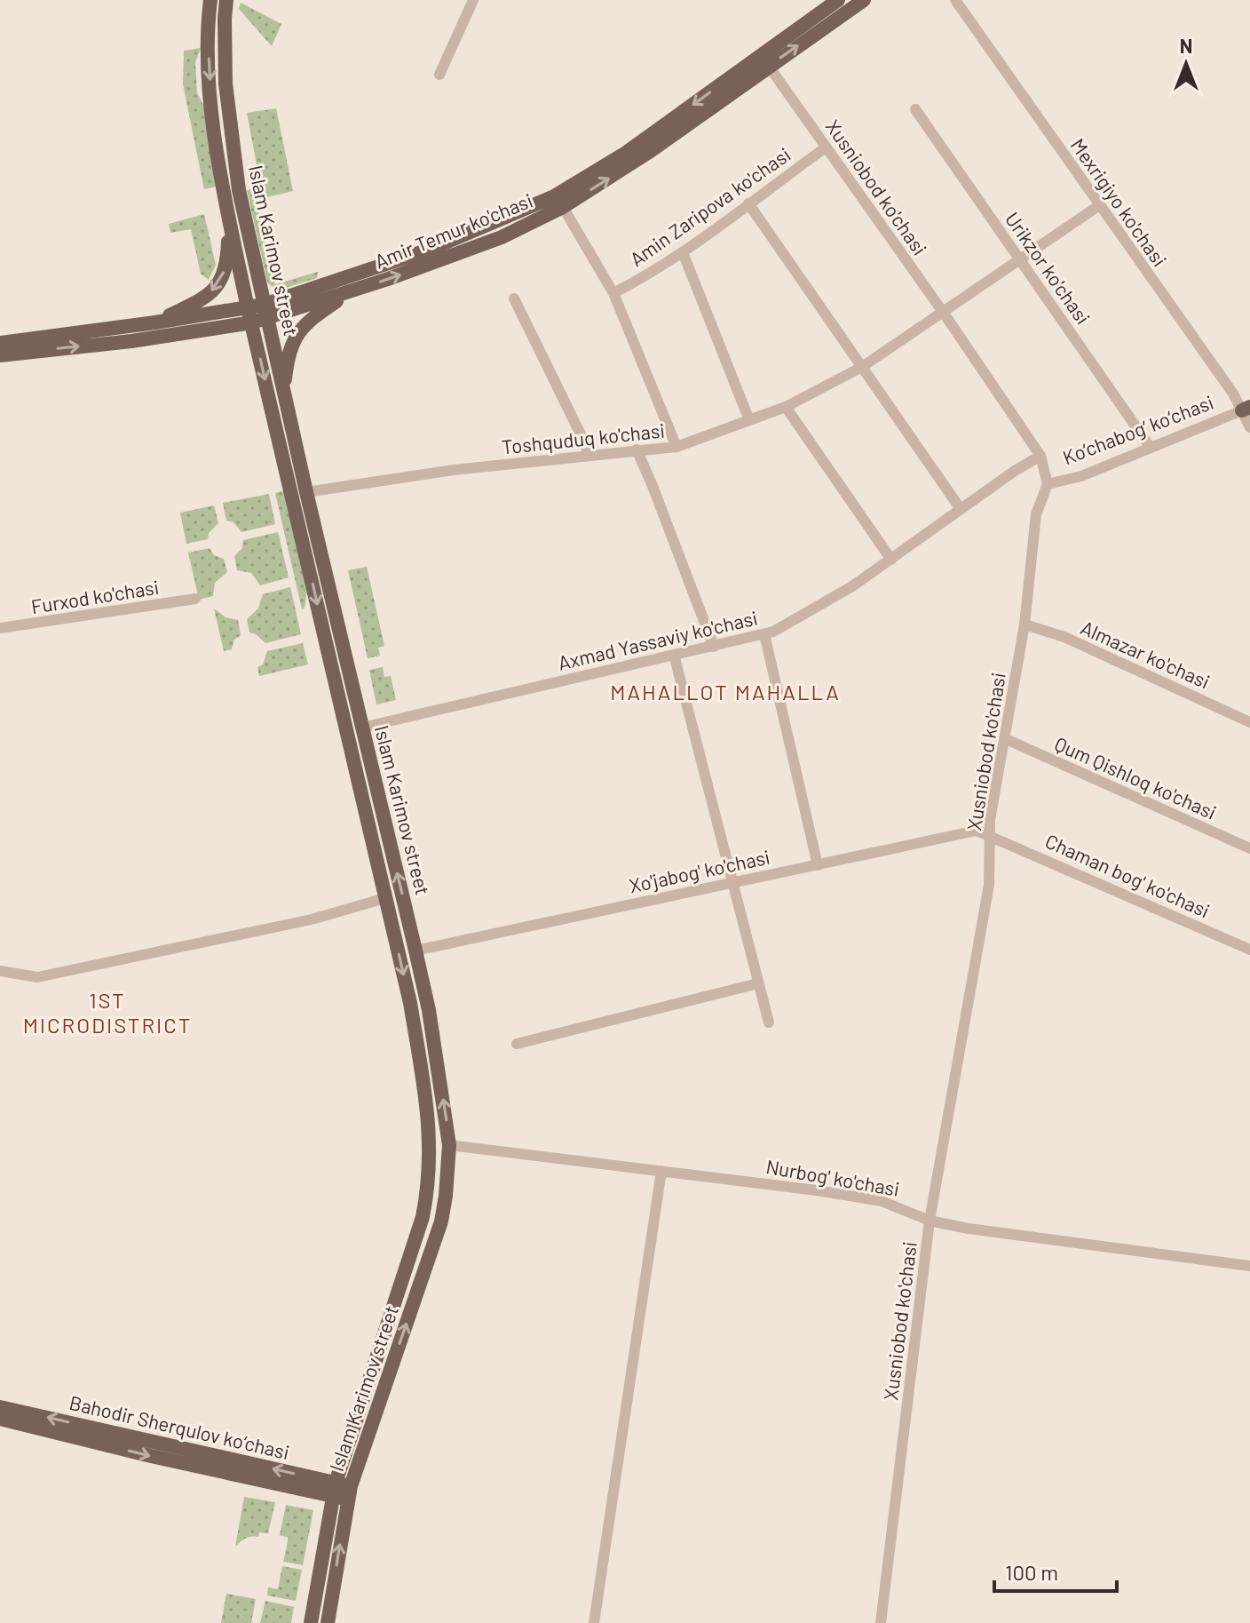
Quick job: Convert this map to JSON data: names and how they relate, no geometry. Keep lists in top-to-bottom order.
{
  "streets": {
    "main road": ["Amir Temur ko'chasi", "Islam Karimov street", "Bahodir Sherqulov ko‘chasi"],
    "street": [
      "Xusniobod ko'chasi",
      "Mexrigiyo ko'chasi",
      "Amin Zaripova ko'chasi",
      "Urikzor ko'chasi",
      "Ko‘chabog‘ ko‘chasi",
      "Toshquduq ko'chasi",
      "Furxod ko'chasi",
      "Axmad Yassaviy ko'chasi",
      "Almazar ko'chasi",
      "Qum Qishloq ko'chasi",
      "Xo'jabog' ko'chasi",
      "Chaman bog' ko'chasi",
      "Nurbog' ko'chasi"
    ]
  },
  "crossings": [
    ["Xusniobod ko'chasi", "Amin Zaripova ko'chasi"],
    ["Xusniobod ko'chasi", "Amir Temur ko'chasi"],
    ["Xusniobod ko'chasi", "Ko‘chabog‘ ko‘chasi"],
    ["Xusniobod ko'chasi", "Toshquduq ko'chasi"],
    ["Xusniobod ko'chasi", "Axmad Yassaviy ko'chasi"],
    ["Xusniobod ko'chasi", "Almazar ko'chasi"],
    ["Xusniobod ko'chasi", "Qum Qishloq ko'chasi"],
    ["Xusniobod ko'chasi", "Xo'jabog' ko'chasi"],
    ["Xusniobod ko'chasi", "Chaman bog' ko'chasi"],
    ["Xusniobod ko'chasi", "Nurbog' ko'chasi"],
    ["Mexrigiyo ko'chasi", "Ko‘chabog‘ ko‘chasi"],
    ["Mexrigiyo ko'chasi", "Toshquduq ko'chasi"],
    ["Amir Temur ko'chasi", "Islam Karimov street"],
    ["Islam Karimov street", "Toshquduq ko'chasi"],
    ["Islam Karimov street", "Axmad Yassaviy ko'chasi"],
    ["Islam Karimov street", "Xo'jabog' ko'chasi"],
    ["Islam Karimov street", "Nurbog' ko'chasi"],
    ["Islam Karimov street", "Bahodir Sherqulov ko‘chasi"],
    ["Urikzor ko'chasi", "Ko‘chabog‘ ko‘chasi"],
    ["Urikzor ko'chasi", "Toshquduq ko'chasi"],
    ["Xo'jabog' ko'chasi", "Chaman bog' ko'chasi"]
  ],
  "districts": ["MAHALLOT MAHALLA", "1ST MICRODISTRICT"],
  "scale_bar": "100 m",
  "north": "top"
}
